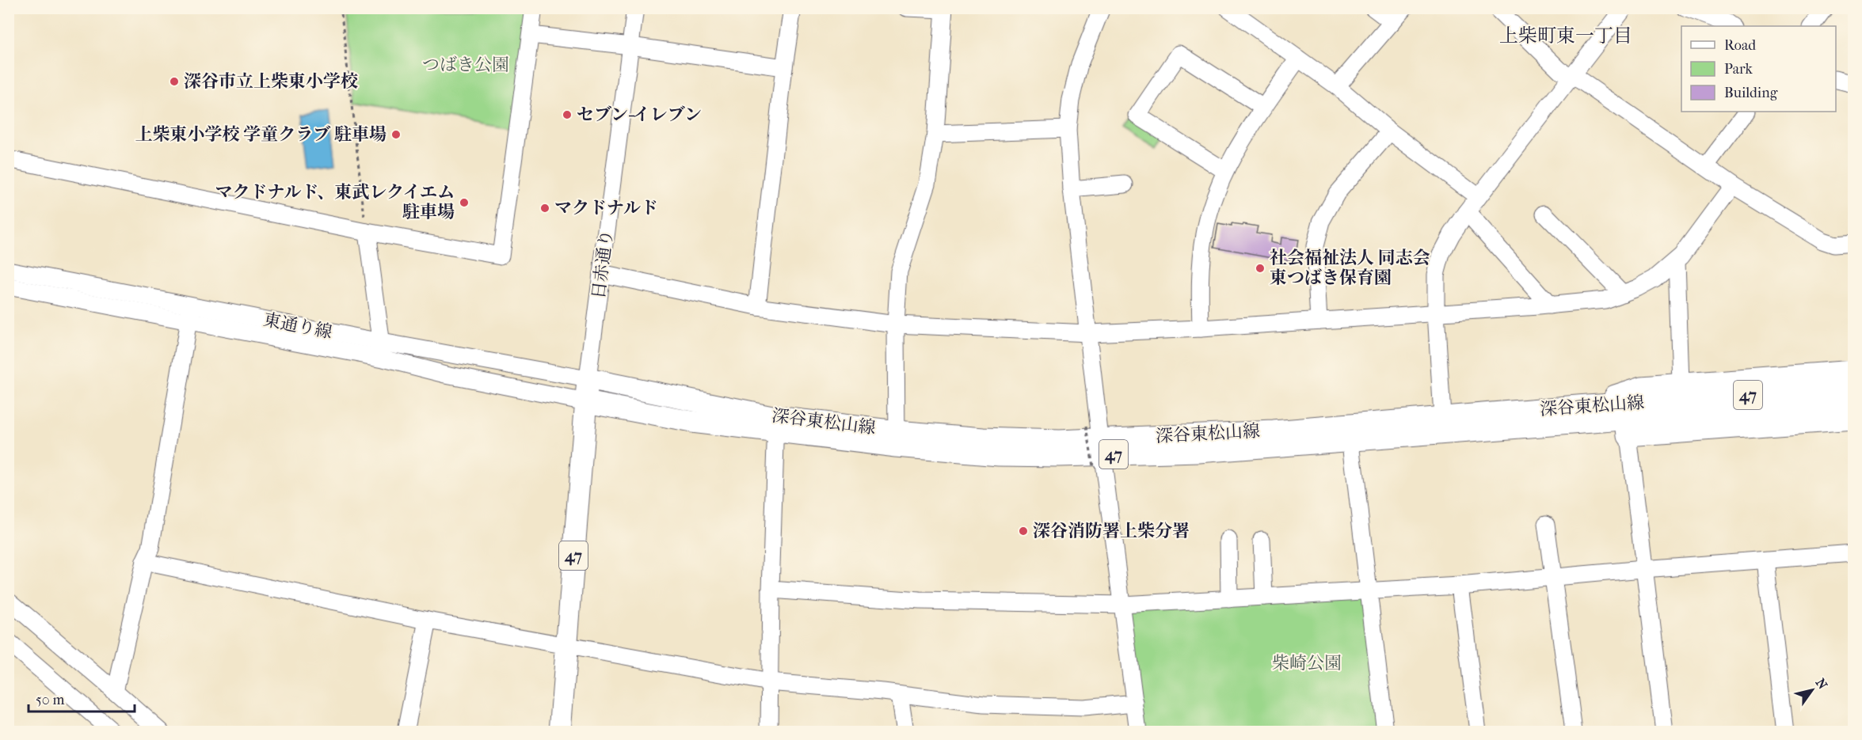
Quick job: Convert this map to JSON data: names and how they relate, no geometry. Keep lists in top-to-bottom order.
{
  "streets": {
    "main road": ["47", "深谷東松山線"],
    "street": ["日赤通り", "東通り線"]
  },
  "crossings": [
    ["日赤通り", "東通り線"],
    ["日赤通り", "47"],
    ["日赤通り", "深谷東松山線"],
    ["東通り線", "47"],
    ["東通り線", "深谷東松山線"],
    ["47", "深谷東松山線"]
  ],
  "districts": ["上柴町東一丁目"],
  "parks": ["つばき公園", "柴崎公園"],
  "places": [
    "深谷市立上柴東小学校",
    "セブン-イレブン",
    "上柴東小学校 学童クラブ 駐車場",
    "マクドナルド、東武レクイエム 駐車場",
    "マクドナルド",
    "社会福祉法人 同志会 東つばき保育園",
    "深谷消防署上柴分署"
  ],
  "legend": ["Road", "Park", "Building"],
  "scale_bar": "50 m",
  "north": "top right"
}
